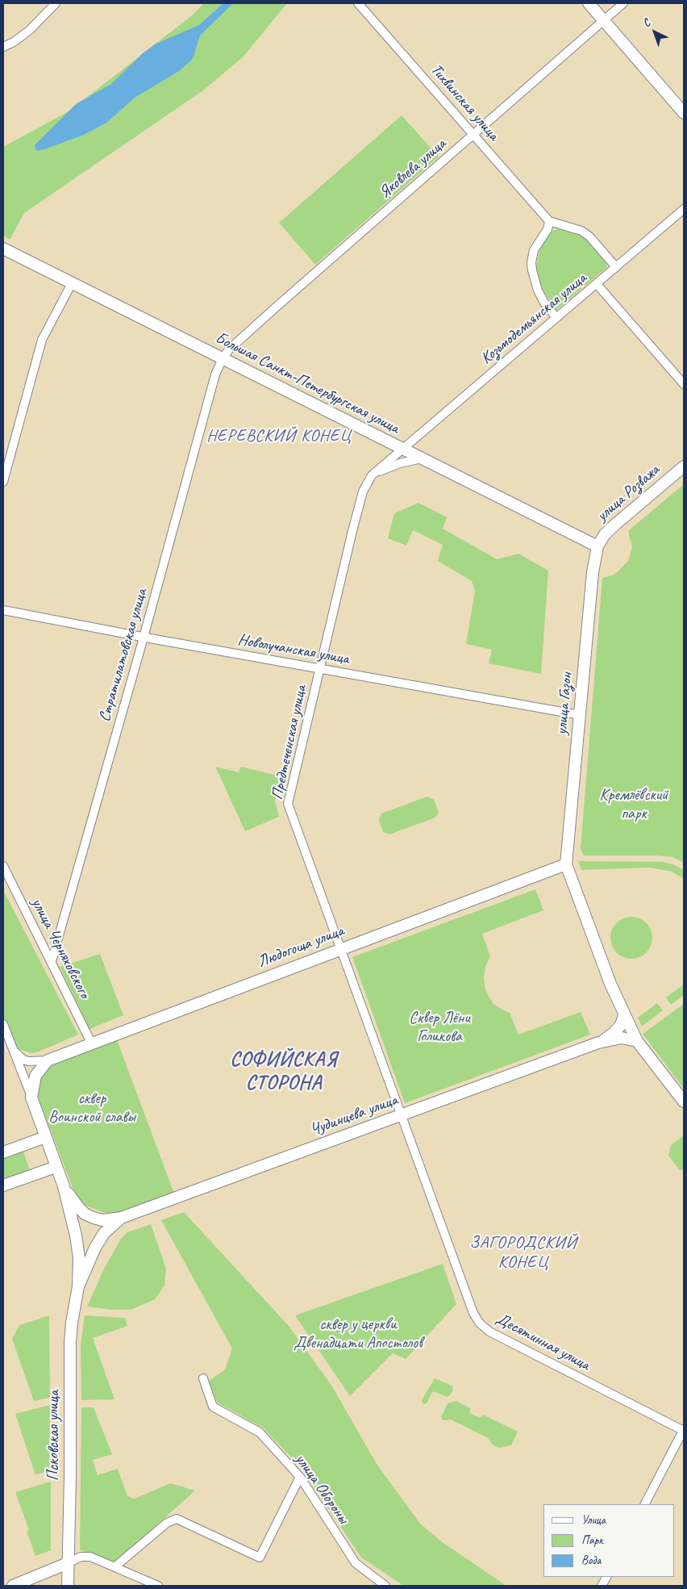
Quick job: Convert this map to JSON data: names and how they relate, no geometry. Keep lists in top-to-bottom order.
{
  "streets": {
    "main road": [
      "Большая Санкт-Петербургская улица",
      "улица Розважа",
      "улица Газон",
      "Людогоща улица",
      "Чудинцева улица",
      "Псковская улица"
    ],
    "street": [
      "Тихвинская улица",
      "Яковлева улица",
      "Козьмодемьянская улица",
      "Новолучанская улица",
      "Стратилатовская улица",
      "Предтеченская улица",
      "улица Черняховского",
      "Десятинная улица",
      "улица Обороны"
    ]
  },
  "crossings": [
    ["Тихвинская улица", "Яковлева улица"],
    ["Яковлева улица", "Большая Санкт-Петербургская улица"],
    ["Яковлева улица", "Стратилатовская улица"],
    ["Козьмодемьянская улица", "Большая Санкт-Петербургская улица"],
    ["Козьмодемьянская улица", "Предтеченская улица"],
    ["Большая Санкт-Петербургская улица", "улица Розважа"],
    ["Большая Санкт-Петербургская улица", "Стратилатовская улица"],
    ["Большая Санкт-Петербургская улица", "улица Газон"],
    ["Большая Санкт-Петербургская улица", "Предтеченская улица"],
    ["улица Розважа", "улица Газон"],
    ["Новолучанская улица", "Стратилатовская улица"],
    ["Новолучанская улица", "улица Газон"],
    ["Новолучанская улица", "Предтеченская улица"],
    ["Стратилатовская улица", "улица Черняховского"],
    ["улица Газон", "Людогоща улица"],
    ["Предтеченская улица", "Людогоща улица"],
    ["Предтеченская улица", "Чудинцева улица"],
    ["Предтеченская улица", "Десятинная улица"],
    ["Людогоща улица", "улица Черняховского"],
    ["Чудинцева улица", "Десятинная улица"],
    ["Чудинцева улица", "Псковская улица"]
  ],
  "districts": ["НЕРЕВСКИЙ КОНЕЦ", "СОФИЙСКАЯ СТОРОНА", "ЗАГОРОДСКИЙ КОНЕЦ"],
  "parks": [
    "Кремлёвский парк",
    "Сквер Лёни Голикова",
    "сквер Воинской славы",
    "сквер у церкви Двенадцати Апостолов"
  ],
  "legend": ["Улица", "Парк", "Вода"],
  "north": "top left"
}
